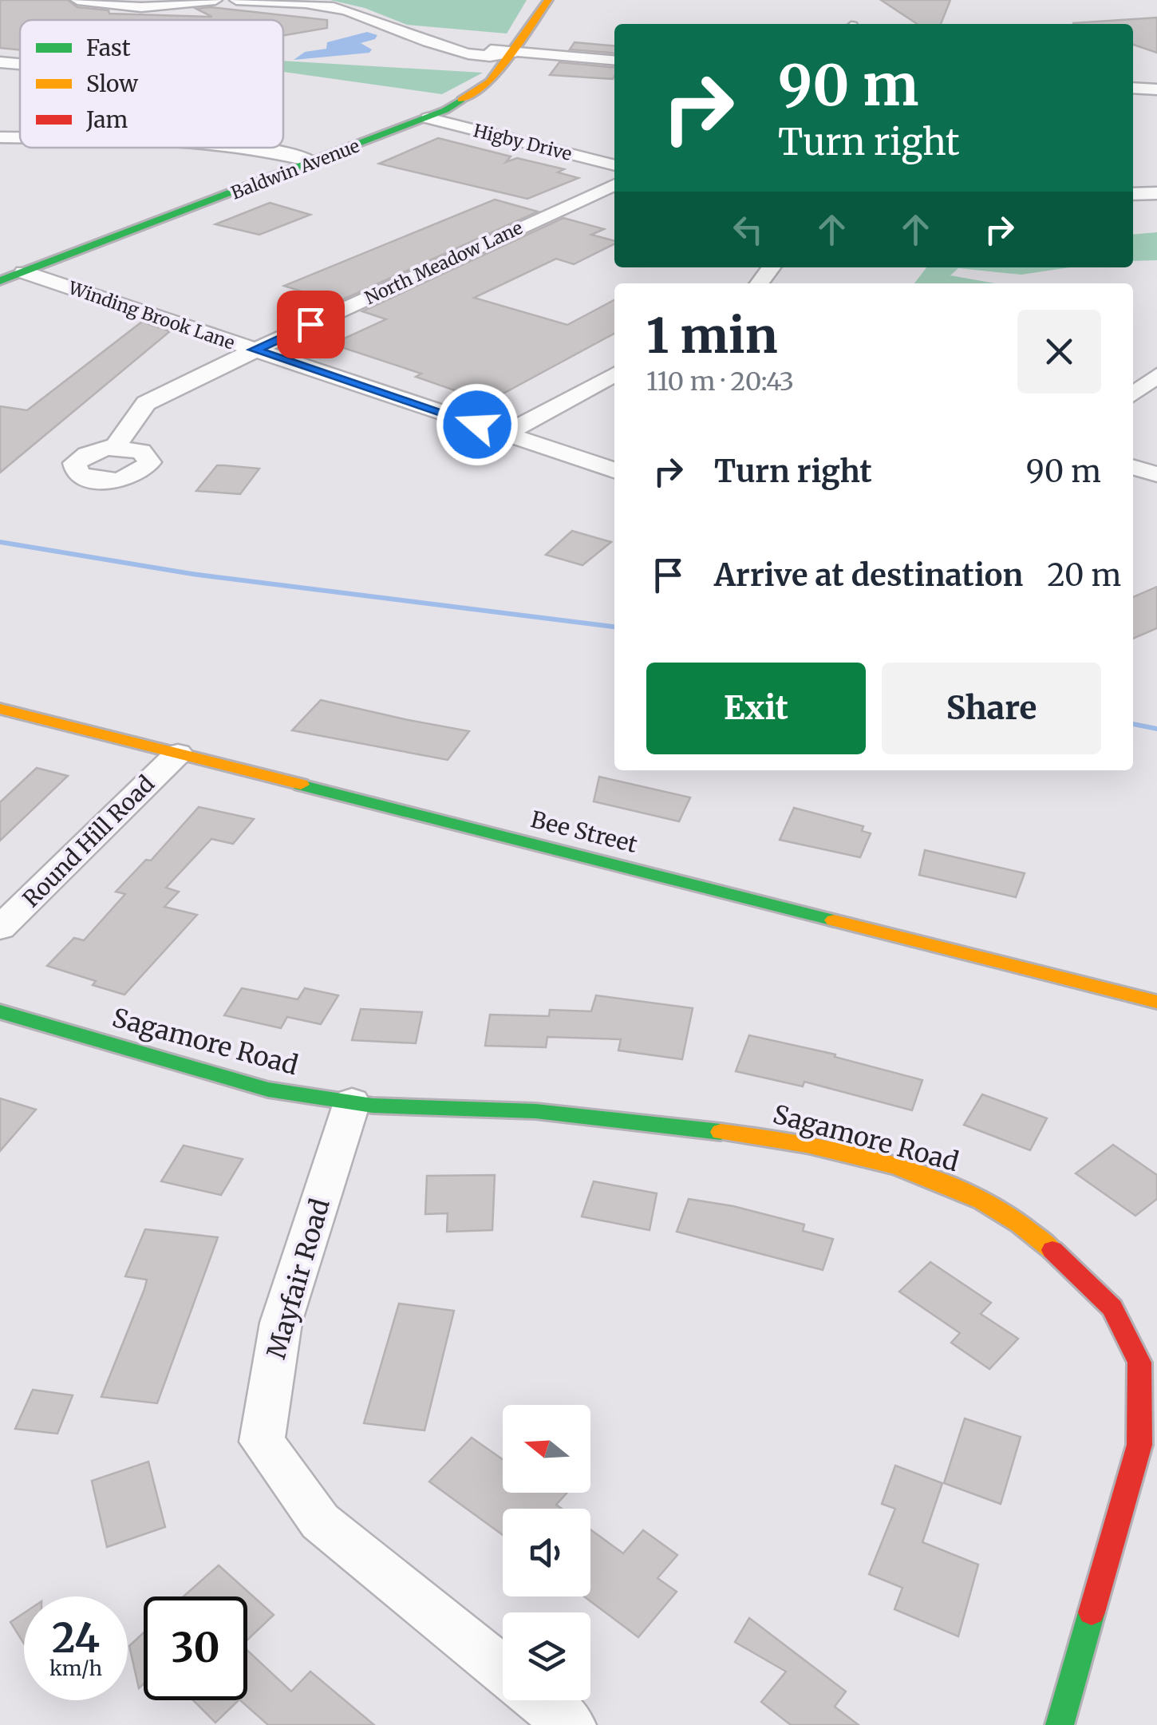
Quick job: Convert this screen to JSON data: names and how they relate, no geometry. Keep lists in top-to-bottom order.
{
  "streets": {
    "street": [
      "Higby Drive",
      "Baldwin Avenue",
      "North Meadow Lane",
      "Winding Brook Lane",
      "Bee Street",
      "Round Hill Road",
      "Sagamore Road",
      "Mayfair Road"
    ]
  },
  "crossings": [
    ["Higby Drive", "Baldwin Avenue"],
    ["Baldwin Avenue", "Winding Brook Lane"],
    ["North Meadow Lane", "Winding Brook Lane"],
    ["Bee Street", "Round Hill Road"],
    ["Sagamore Road", "Mayfair Road"]
  ],
  "legend": ["Fast", "Slow", "Jam"],
  "north": "left",
  "page": {
    "turn": ["90 m", "Turn right"],
    "heading": ["1 min", "110 m · 20:43"],
    "list": [
      {
        "name": "Turn right",
        "value": "90 m"
      },
      {
        "name": "Arrive at destination",
        "value": "20 m"
      }
    ],
    "buttons": ["Exit", "Share"],
    "speed": "24 km/h",
    "limit": "30"
  }
}
